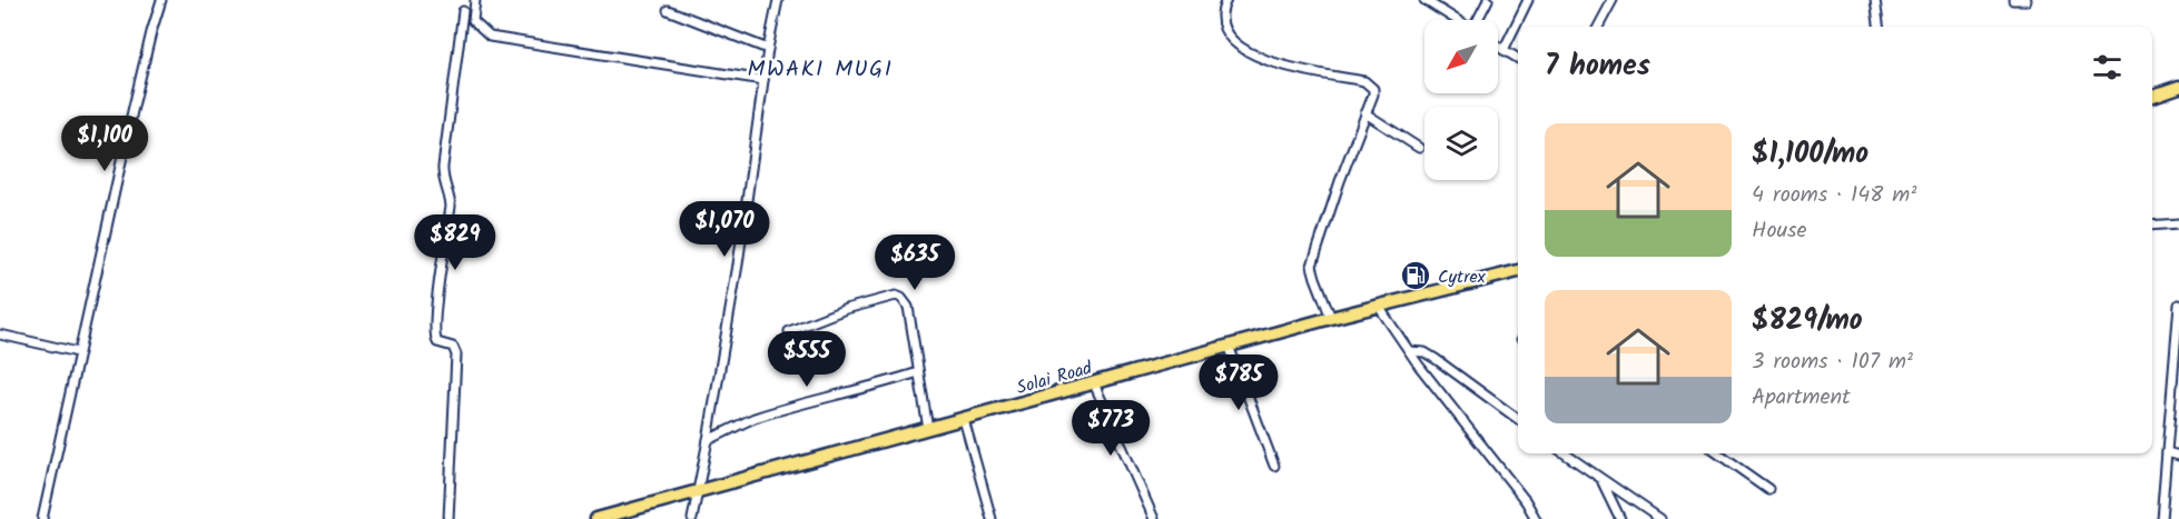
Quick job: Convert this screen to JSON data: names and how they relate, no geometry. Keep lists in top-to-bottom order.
{
  "streets": {
    "highway": ["Solai Road"]
  },
  "districts": ["MWAKI MUGI"],
  "places": {
    "fuel station": ["Cytrex"]
  },
  "north": "bottom left",
  "page": {
    "heading": "7 homes",
    "list": [
      {
        "name": "$1,100/mo",
        "note": "4 rooms · 148 m² · House"
      },
      {
        "name": "$829/mo",
        "note": "3 rooms · 107 m² · Apartment"
      }
    ],
    "price": [
      "$1,100",
      "$1,070",
      "$829",
      "$635",
      "$555",
      "$785",
      "$773"
    ]
  }
}
